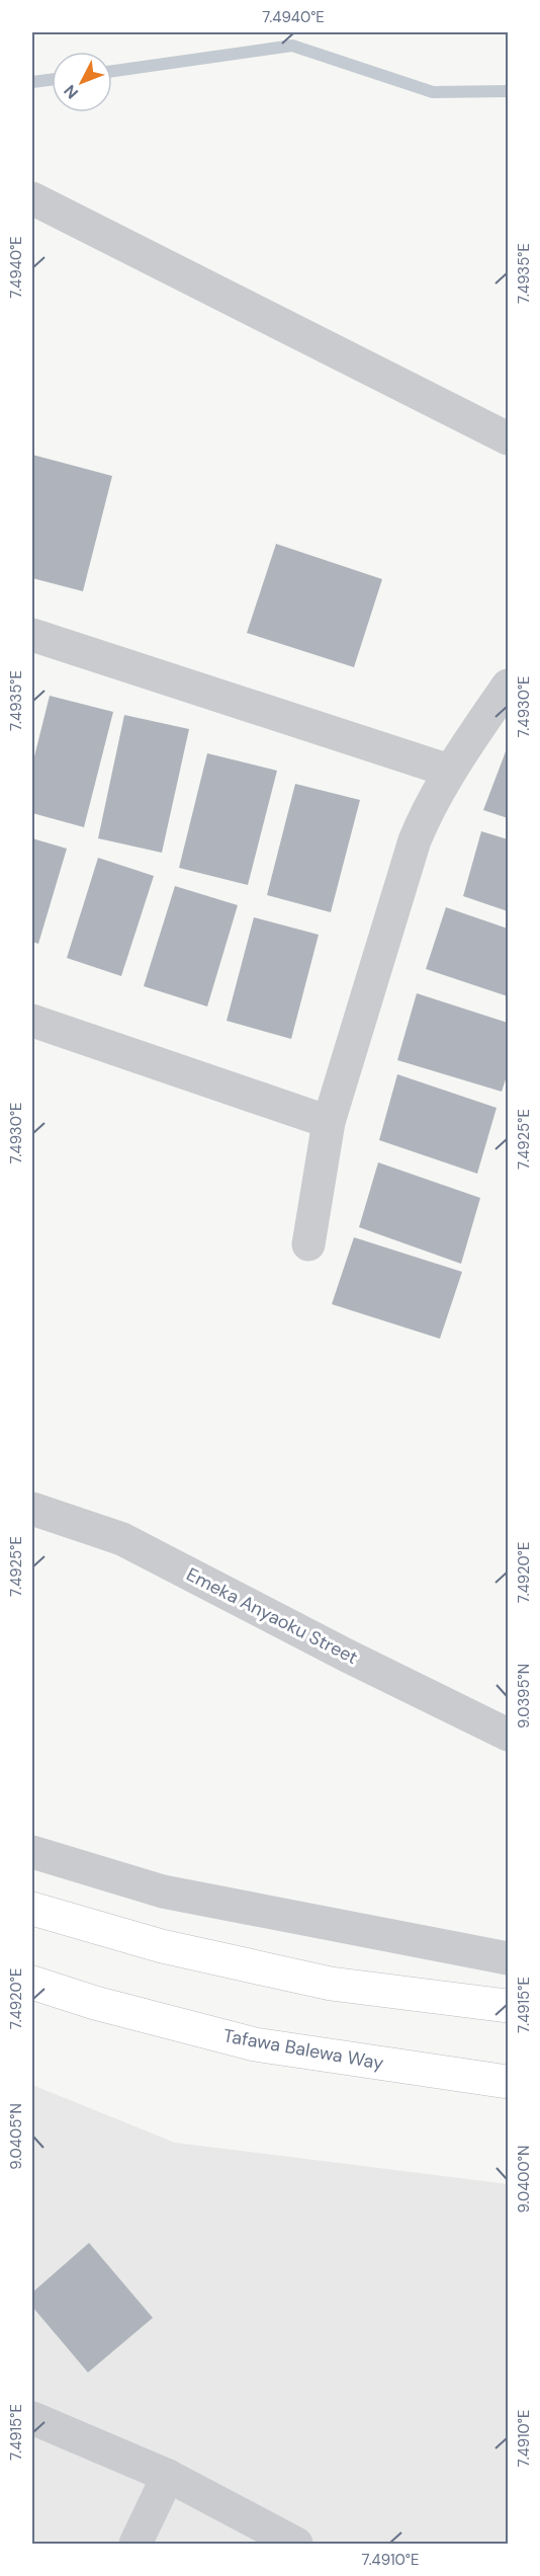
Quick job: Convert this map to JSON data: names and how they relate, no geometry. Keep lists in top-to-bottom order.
{
  "streets": {
    "main road": ["Tafawa Balewa Way"],
    "street": ["Emeka Anyaoku Street"]
  },
  "north": "bottom left",
  "coordinates": [
    "7.4940°E",
    "7.4935°E",
    "7.4930°E",
    "7.4925°E",
    "7.4920°E",
    "9.0395°N",
    "7.4915°E",
    "9.0405°N",
    "9.0400°N",
    "7.4910°E"
  ]
}
